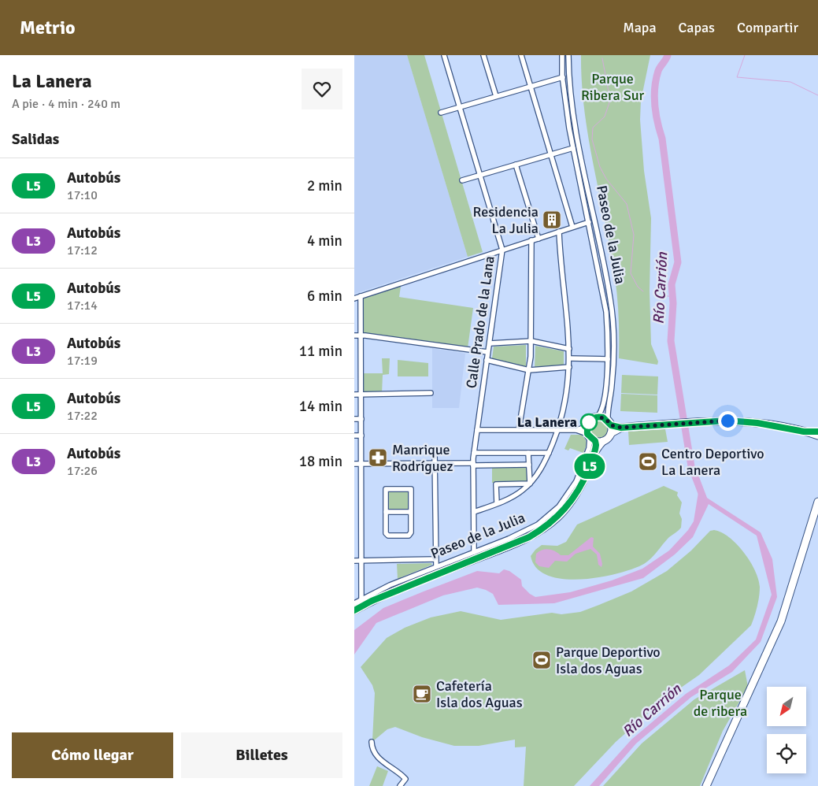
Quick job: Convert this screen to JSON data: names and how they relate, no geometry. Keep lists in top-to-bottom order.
{
  "streets": {
    "street": ["Paseo de la Julia", "Calle Prado de la Lana"]
  },
  "crossings": [
    ["Paseo de la Julia", "Calle Prado de la Lana"]
  ],
  "water": ["Río Carrión"],
  "parks": ["Parque Ribera Sur", "Parque de ribera"],
  "places": {
    "building": ["Residencia La Julia"],
    "other": ["La Lanera"],
    "pharmacy": ["Manrique Rodríguez"],
    "sports": ["Centro Deportivo La Lanera", "Parque Deportivo Isla dos Aguas"],
    "cafe": ["Cafetería Isla dos Aguas"]
  },
  "lines": ["bus line L5"],
  "north": "bottom left",
  "page": {
    "header": "Metrio",
    "nav": ["Mapa", "Capas", "Compartir"],
    "heading": [
      ["La Lanera", "A pie · 4 min · 240 m"],
      "Salidas"
    ],
    "on_map": "L5",
    "list": [
      {
        "mark": "L5",
        "name": "Autobús",
        "note": "17:10",
        "value": "2 min"
      },
      {
        "mark": "L3",
        "name": "Autobús",
        "note": "17:12",
        "value": "4 min"
      },
      {
        "mark": "L5",
        "name": "Autobús",
        "note": "17:14",
        "value": "6 min"
      },
      {
        "mark": "L3",
        "name": "Autobús",
        "note": "17:19",
        "value": "11 min"
      },
      {
        "mark": "L5",
        "name": "Autobús",
        "note": "17:22",
        "value": "14 min"
      },
      {
        "mark": "L3",
        "name": "Autobús",
        "note": "17:26",
        "value": "18 min"
      }
    ],
    "buttons": ["Cómo llegar", "Billetes"]
  }
}
